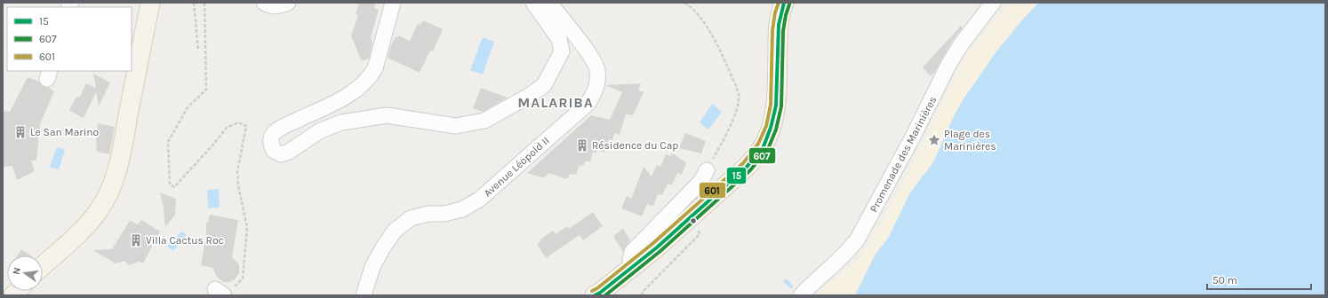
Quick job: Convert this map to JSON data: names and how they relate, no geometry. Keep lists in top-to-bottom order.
{
  "streets": {
    "street": ["Promenade des Marinières", "Avenue Léopold II"]
  },
  "districts": ["MALARIBA"],
  "places": {
    "building": ["Le San Marino", "Résidence du Cap", "Villa Cactus Roc"],
    "place": ["Plage des Marinières"]
  },
  "lines": ["transit line 15", "transit line 601", "transit line 607"],
  "legend": ["15", "607", "601"],
  "scale_bar": "50 m",
  "north": "left"
}
